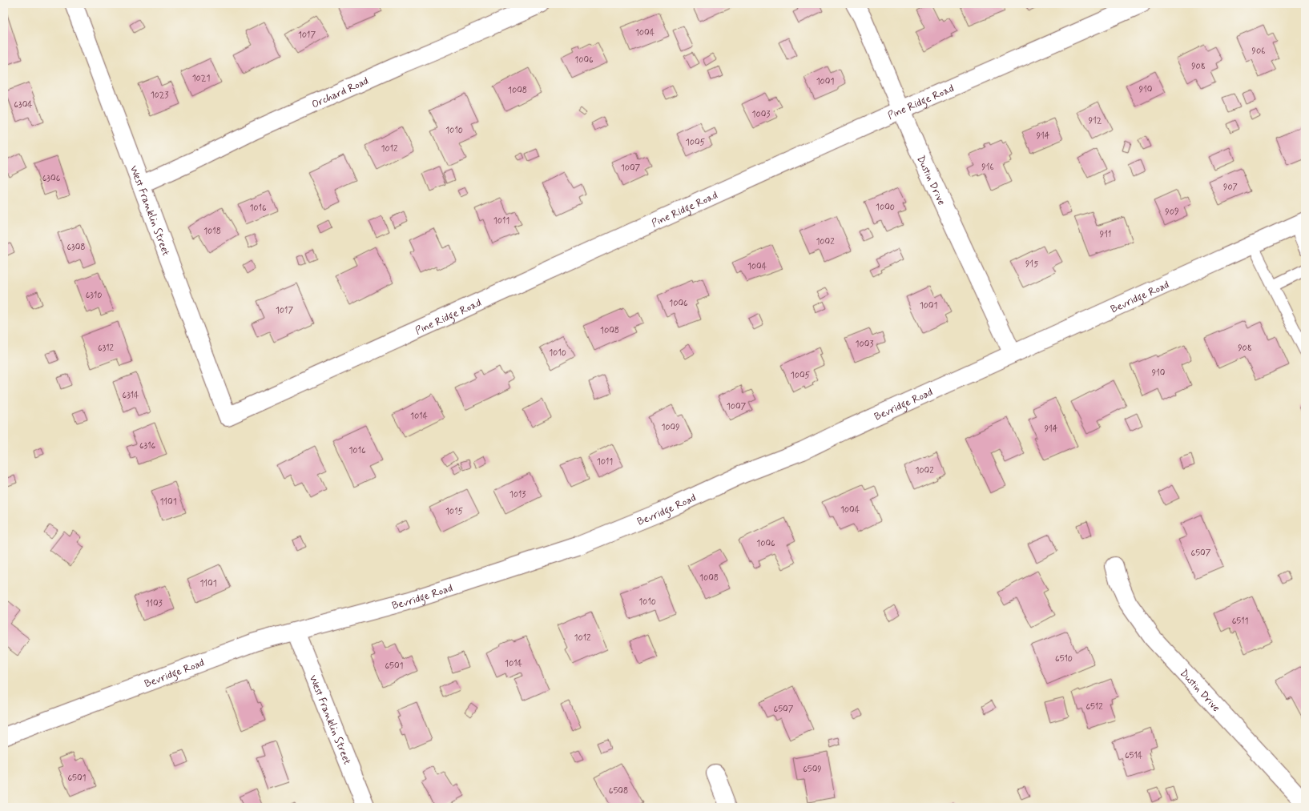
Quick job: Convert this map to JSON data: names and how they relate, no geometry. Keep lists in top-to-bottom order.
{
  "streets": {
    "street": [
      "Orchard Road",
      "Pine Ridge Road",
      "Dustin Drive",
      "West Franklin Street",
      "Bevridge Road"
    ]
  },
  "crossings": [
    ["Orchard Road", "West Franklin Street"],
    ["Pine Ridge Road", "Dustin Drive"],
    ["Pine Ridge Road", "West Franklin Street"],
    ["Dustin Drive", "Bevridge Road"],
    ["West Franklin Street", "Bevridge Road"]
  ],
  "house_numbers": [
    "1004",
    "1017",
    "906",
    "1006",
    "908",
    "1021",
    "1001",
    "910",
    "1008",
    "1023",
    "6304",
    "1003",
    "912",
    "1010",
    "914",
    "1005",
    "1012",
    "916",
    "1007",
    "6306",
    "907",
    "1000",
    "1016",
    "909",
    "1011",
    "1018",
    "911",
    "1002",
    "6308",
    "915",
    "1004",
    "6310",
    "1006",
    "1001",
    "1017",
    "1008",
    "1003",
    "6312",
    "908",
    "1010",
    "910",
    "1005",
    "6314",
    "1007",
    "1014",
    "1009",
    "914",
    "6316",
    "1016",
    "1011",
    "1002",
    "1013",
    "1101",
    "1004",
    "1015",
    "1006",
    "6507",
    "1008",
    "1101",
    "1010",
    "1103",
    "6511",
    "1012",
    "6510",
    "1014",
    "6501",
    "6512",
    "6507",
    "6514",
    "6509",
    "6501",
    "6508"
  ]
}
